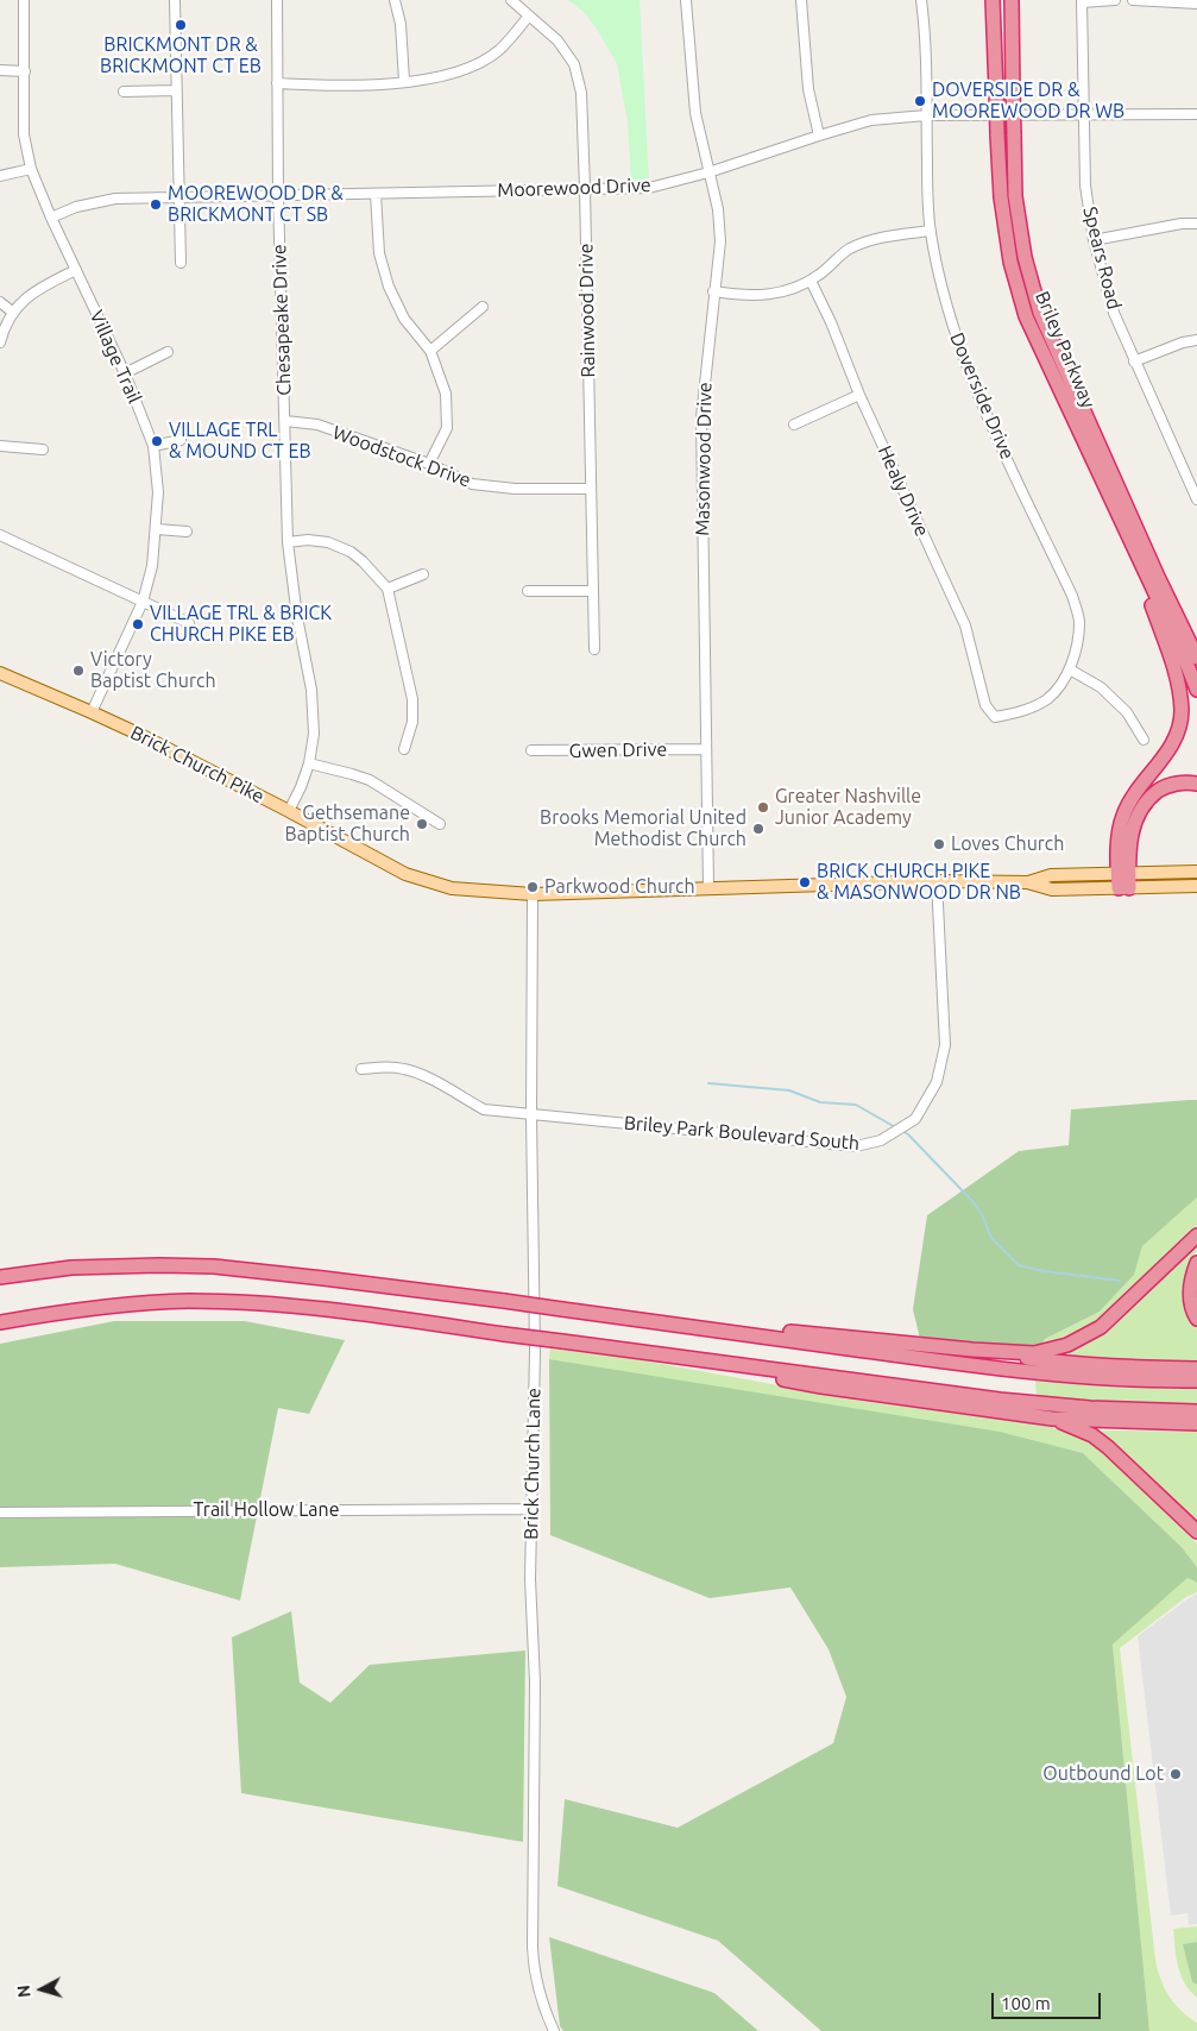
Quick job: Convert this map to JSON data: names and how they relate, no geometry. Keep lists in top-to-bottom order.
{
  "streets": {
    "highway": ["Briley Parkway"],
    "main road": ["Brick Church Pike"],
    "street": [
      "Moorewood Drive",
      "Spears Road",
      "Rainwood Drive",
      "Chesapeake Drive",
      "Village Trail",
      "Doverside Drive",
      "Woodstock Drive",
      "Masonwood Drive",
      "Healy Drive",
      "Gwen Drive",
      "Briley Park Boulevard South",
      "Brick Church Lane",
      "Trail Hollow Lane"
    ]
  },
  "crossings": [
    ["Moorewood Drive", "Spears Road"],
    ["Moorewood Drive", "Rainwood Drive"],
    ["Moorewood Drive", "Chesapeake Drive"],
    ["Moorewood Drive", "Village Trail"],
    ["Moorewood Drive", "Doverside Drive"],
    ["Moorewood Drive", "Masonwood Drive"],
    ["Rainwood Drive", "Woodstock Drive"],
    ["Chesapeake Drive", "Woodstock Drive"],
    ["Chesapeake Drive", "Brick Church Pike"],
    ["Village Trail", "Brick Church Pike"],
    ["Doverside Drive", "Healy Drive"],
    ["Masonwood Drive", "Gwen Drive"],
    ["Masonwood Drive", "Brick Church Pike"],
    ["Brick Church Pike", "Briley Park Boulevard South"],
    ["Brick Church Pike", "Brick Church Lane"],
    ["Briley Park Boulevard South", "Brick Church Lane"],
    ["Brick Church Lane", "Trail Hollow Lane"]
  ],
  "places": [
    "BRICKMONT DR & BRICKMONT CT EB",
    "DOVERSIDE DR & MOOREWOOD DR WB",
    "MOOREWOOD DR & BRICKMONT CT SB",
    "VILLAGE TRL & MOUND CT EB",
    "VILLAGE TRL & BRICK CHURCH PIKE EB",
    "Victory Baptist Church",
    "Greater Nashville Junior Academy",
    "Gethsemane Baptist Church",
    "Brooks Memorial United Methodist Church",
    "Loves Church",
    "BRICK CHURCH PIKE & MASONWOOD DR NB",
    "Parkwood Church",
    "Outbound Lot"
  ],
  "scale_bar": "100 m",
  "north": "left"
}
